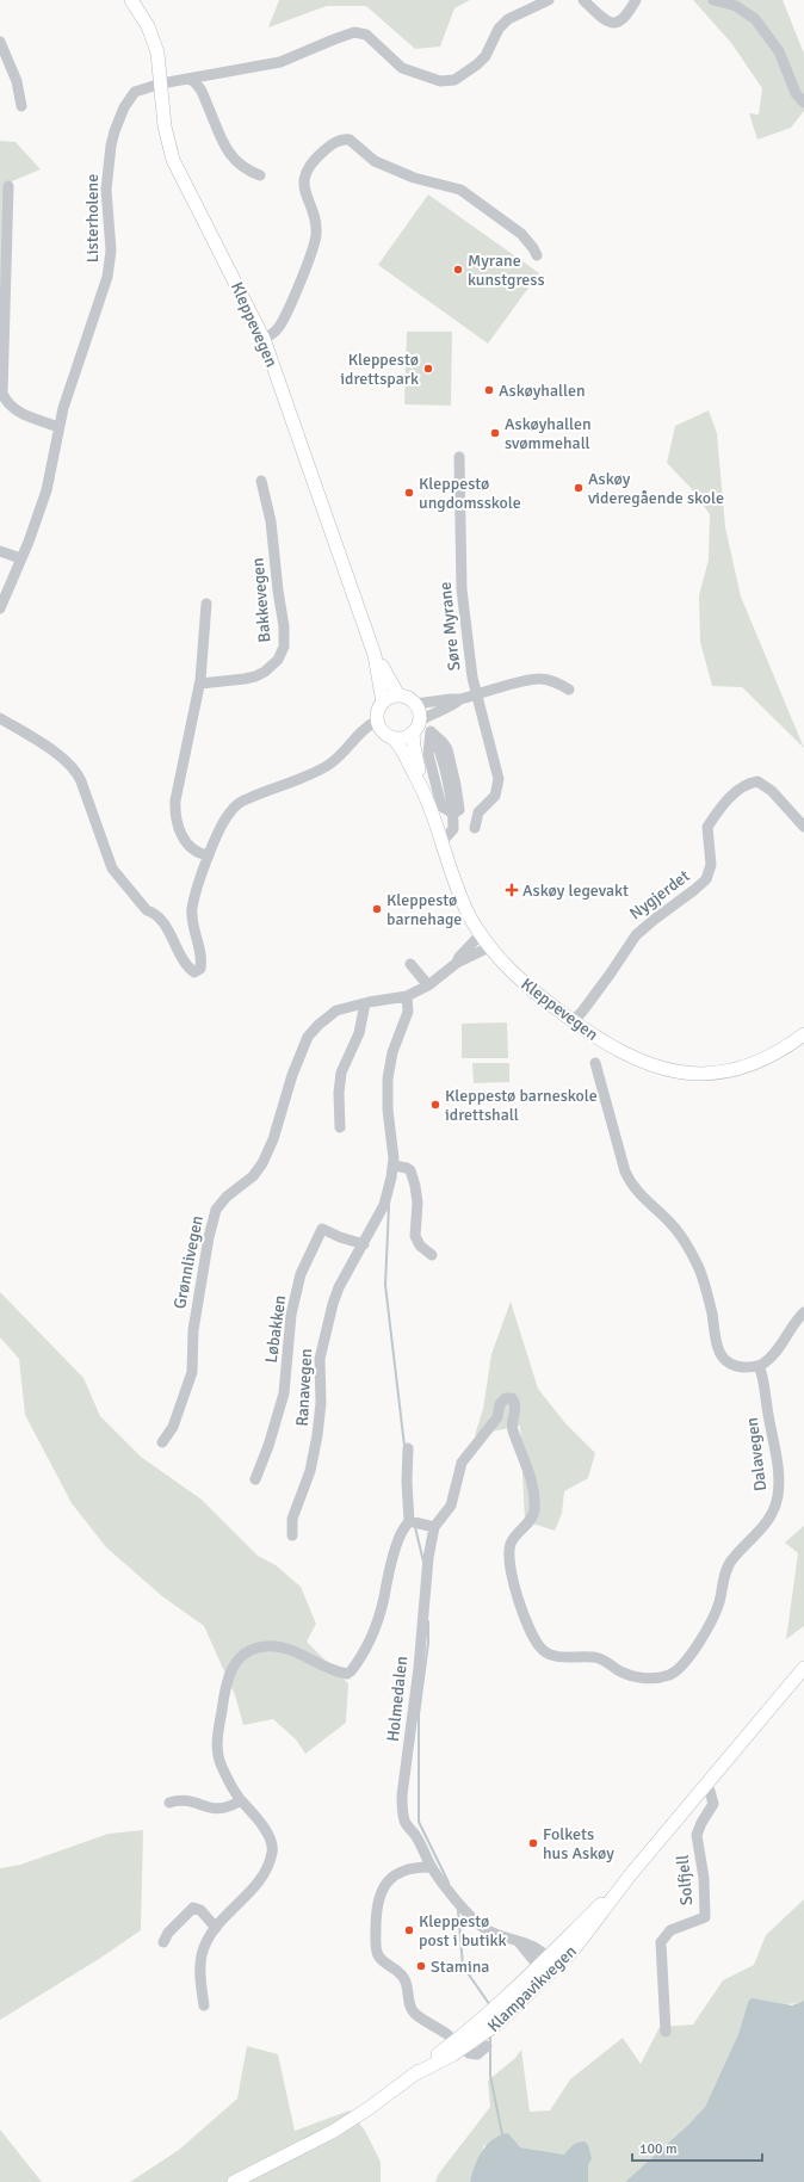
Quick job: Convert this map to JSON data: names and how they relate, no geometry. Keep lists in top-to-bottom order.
{
  "streets": {
    "main road": ["Kleppevegen", "Klampavikvegen"],
    "street": [
      "Listerholene",
      "Bakkevegen",
      "Søre Myrane",
      "Nygjerdet",
      "Grønnlivegen",
      "Løbakken",
      "Ranavegen",
      "Dalavegen",
      "Holmedalen",
      "Solfjell"
    ]
  },
  "crossings": [
    ["Listerholene", "Kleppevegen"],
    ["Kleppevegen", "Nygjerdet"],
    ["Kleppevegen", "Grønnlivegen"],
    ["Grønnlivegen", "Ranavegen"],
    ["Løbakken", "Ranavegen"],
    ["Dalavegen", "Holmedalen"],
    ["Holmedalen", "Klampavikvegen"]
  ],
  "places": {
    "other": [
      "Myrane kunstgress",
      "Kleppestø idrettspark",
      "Askøyhallen",
      "Askøyhallen svømmehall",
      "Askøy videregående skole",
      "Kleppestø ungdomsskole",
      "Kleppestø barnehage",
      "Kleppestø barneskole idrettshall",
      "Folkets hus Askøy",
      "Kleppestø post i butikk",
      "Stamina"
    ],
    "health": ["Askøy legevakt"]
  },
  "scale_bar": "100 m"
}
